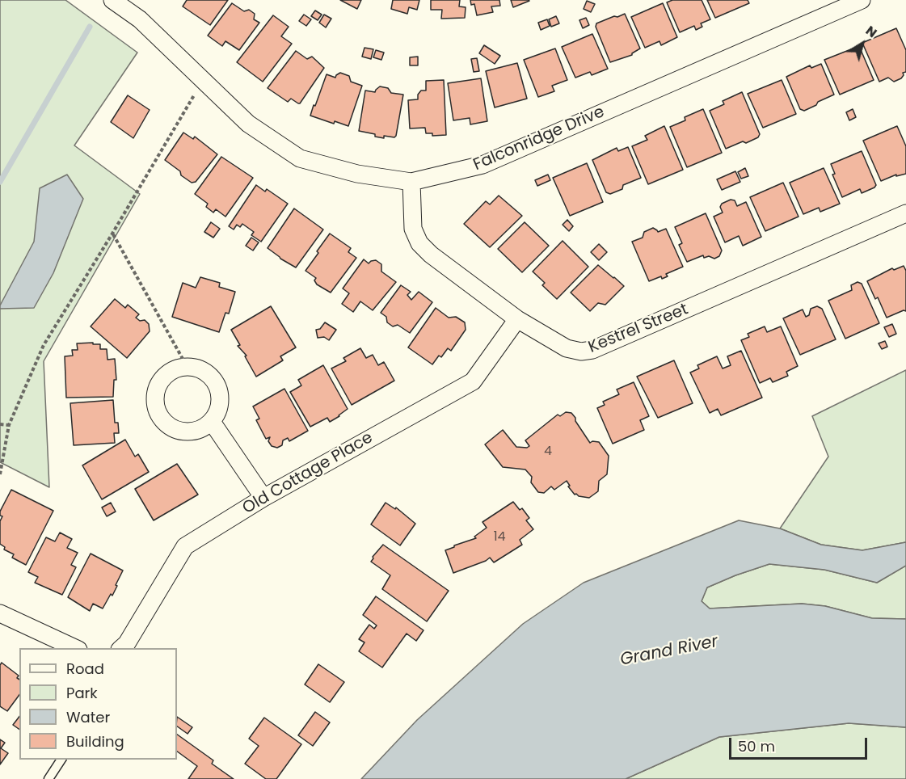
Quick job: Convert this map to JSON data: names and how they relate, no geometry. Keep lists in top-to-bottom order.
{
  "streets": {
    "street": ["Falconridge Drive", "Kestrel Street", "Old Cottage Place"]
  },
  "crossings": [
    ["Falconridge Drive", "Kestrel Street"],
    ["Kestrel Street", "Old Cottage Place"]
  ],
  "water": ["Grand River"],
  "house_numbers": ["4", "14"],
  "legend": [
    "Road",
    "Park",
    "Water",
    "Building"
  ],
  "scale_bar": "50 m",
  "north": "top right"
}
